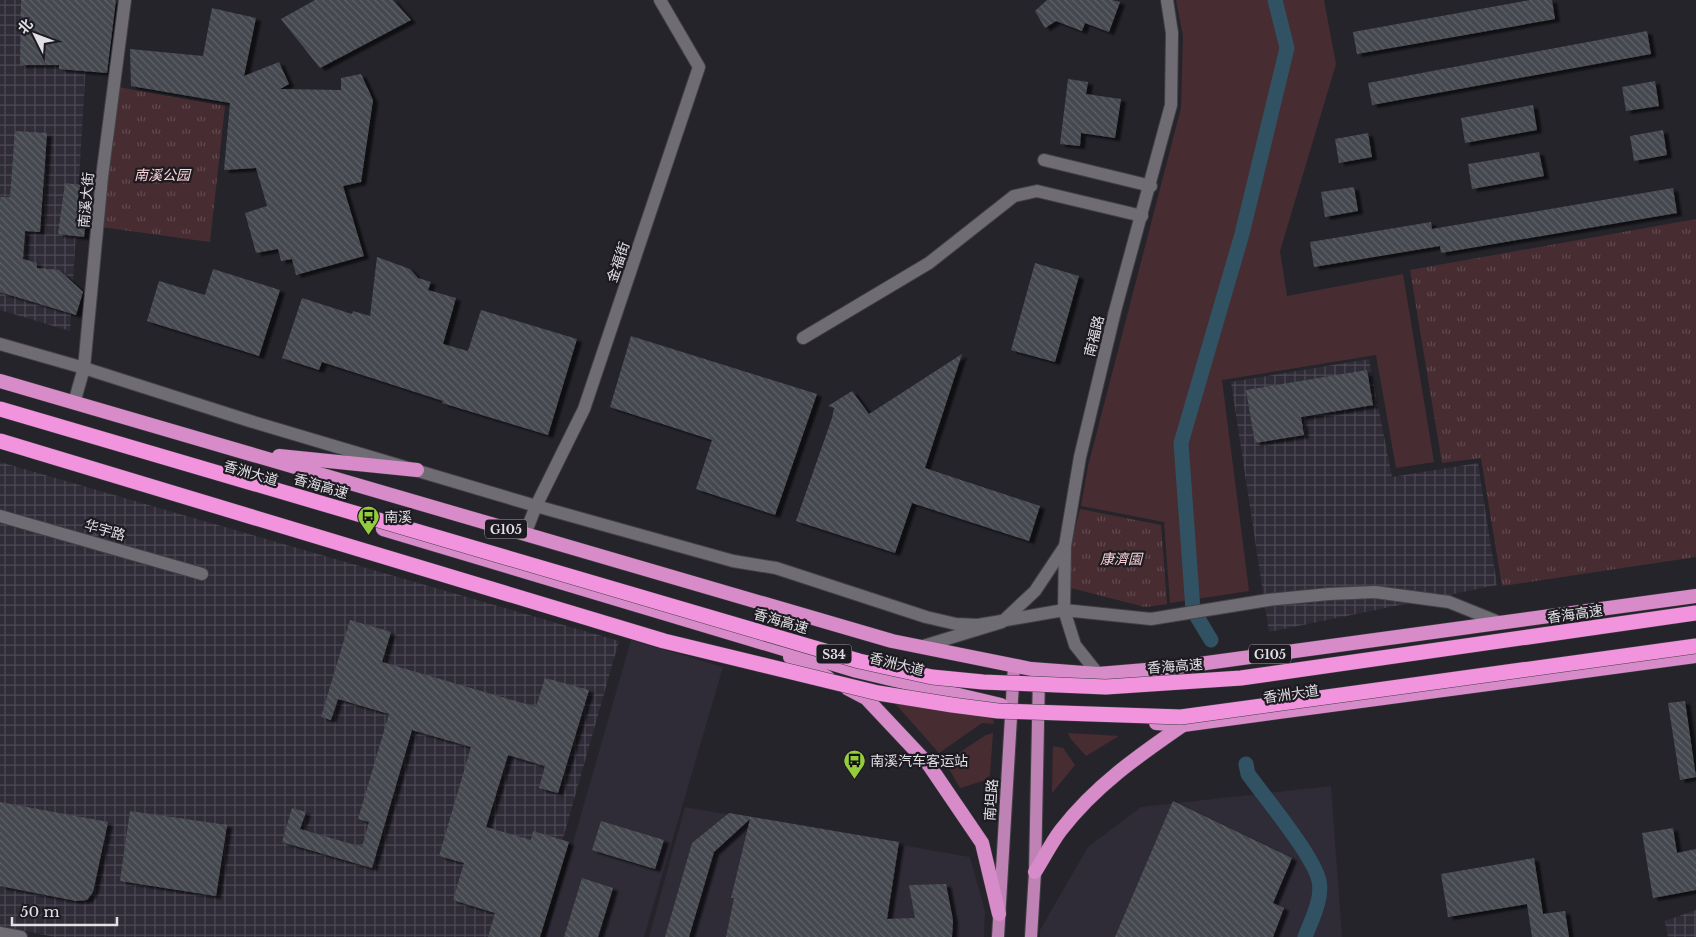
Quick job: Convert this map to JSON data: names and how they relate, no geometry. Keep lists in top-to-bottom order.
{
  "streets": {
    "highway": [
      "香洲大道",
      "香海高速",
      "G105",
      "S34"
    ],
    "main road": ["南坦路"],
    "street": [
      "南溪大街",
      "金福街",
      "南福路",
      "华宇路"
    ]
  },
  "crossings": [
    ["南溪大街", "香洲大道"],
    ["金福街", "香洲大道"],
    ["南福路", "香洲大道"],
    ["香洲大道", "南坦路"]
  ],
  "parks": ["南溪公园", "康濟園"],
  "places": {
    "bus stop": ["南溪", "南溪汽车客运站"]
  },
  "scale_bar": "50 m",
  "north": "top left"
}
